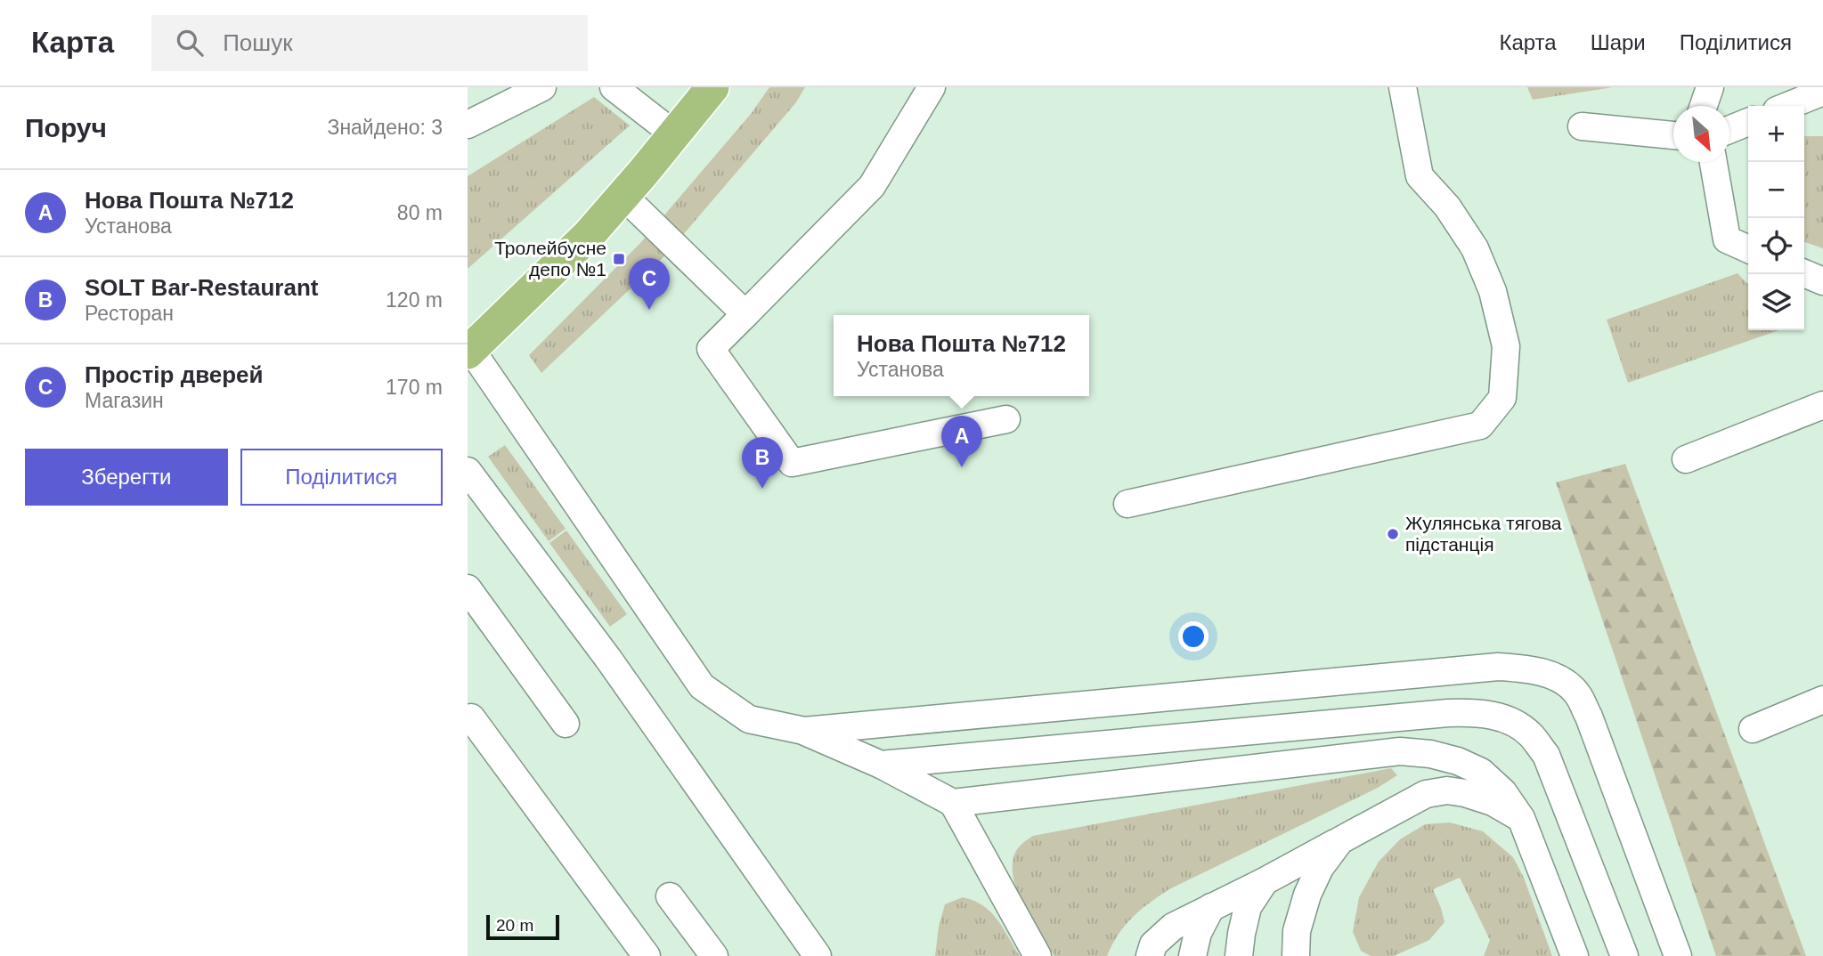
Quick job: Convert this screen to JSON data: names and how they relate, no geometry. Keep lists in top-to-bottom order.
{
  "places": {
    "transit": ["Тролейбусне депо №1"],
    "other": ["Жулянська тягова підстанція"]
  },
  "scale_bar": "20 m",
  "north": "bottom right",
  "page": {
    "header": "Карта",
    "search": "Пошук",
    "nav": ["Карта", "Шари", "Поділитися"],
    "heading": ["Поруч", "Знайдено: 3"],
    "map_buttons": ["+", "−"],
    "list": [
      {
        "mark": "A",
        "name": "Нова Пошта №712",
        "note": "Установа",
        "value": "80 m"
      },
      {
        "mark": "B",
        "name": "SOLT Bar-Restaurant",
        "note": "Ресторан",
        "value": "120 m"
      },
      {
        "mark": "C",
        "name": "Простір дверей",
        "note": "Магазин",
        "value": "170 m"
      }
    ],
    "pins": ["C", "A", "B"],
    "popup": ["Нова Пошта №712", "Установа"],
    "buttons": ["Зберегти", "Поділитися"],
    "scale": "20 m"
  }
}
